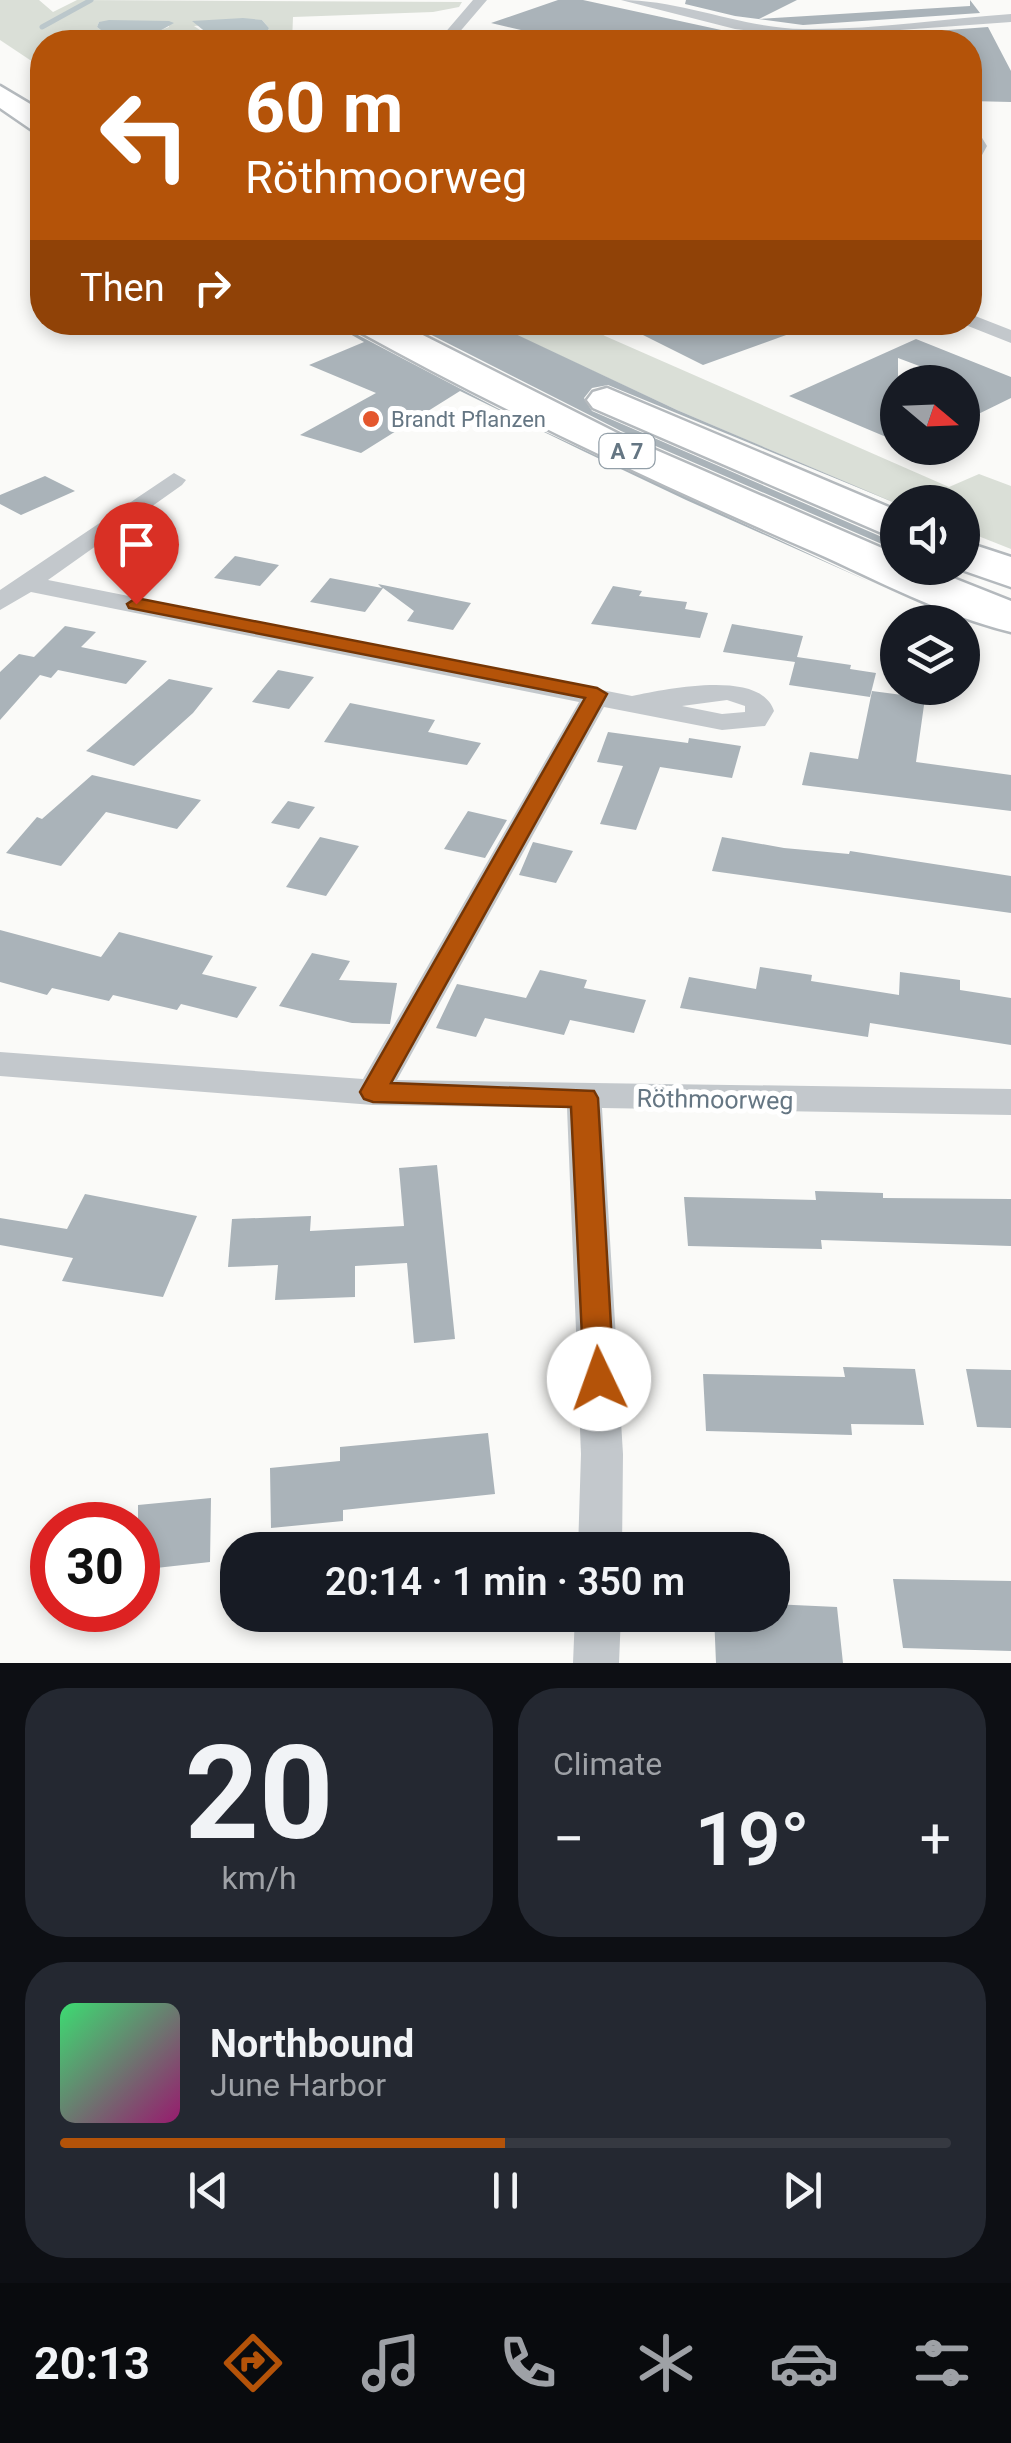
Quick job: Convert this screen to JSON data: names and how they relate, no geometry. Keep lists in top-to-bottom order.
{
  "streets": {
    "highway": ["A 7"],
    "street": ["Röthmoorweg"]
  },
  "places": ["Brandt Pflanzen"],
  "north": "right",
  "page": {
    "turn": ["60 m", "Röthmoorweg"],
    "then": "Then",
    "limit": "30",
    "trip": "20:14 · 1 min · 350 m",
    "tile": [
      ["20", "km/h"],
      "Climate"
    ],
    "heat": ["−", "19°", "+"],
    "song": ["Northbound", "June Harbor"],
    "tabs": "20:13"
  }
}
